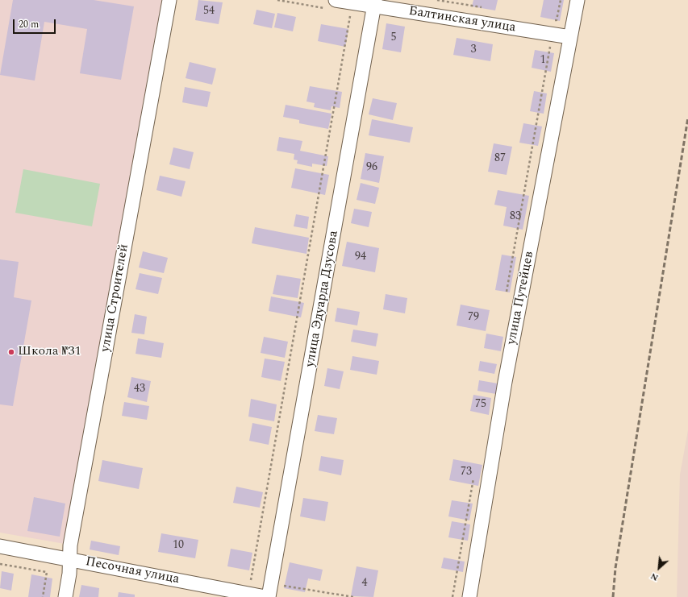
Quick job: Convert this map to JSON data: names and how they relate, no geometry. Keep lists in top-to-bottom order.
{
  "streets": {
    "street": [
      "Балтинская улица",
      "улица Строителей",
      "улица Путейцев",
      "улица Эдуарда Дзусова",
      "Песочная улица"
    ]
  },
  "crossings": [
    ["Балтинская улица", "улица Путейцев"],
    ["Балтинская улица", "улица Эдуарда Дзусова"],
    ["улица Строителей", "Песочная улица"]
  ],
  "places": ["Школа №31"],
  "house_numbers": [
    "54",
    "5",
    "3",
    "1",
    "87",
    "96",
    "83",
    "94",
    "79",
    "43",
    "75",
    "73",
    "10",
    "4"
  ],
  "scale_bar": "20 m",
  "north": "bottom left"
}
